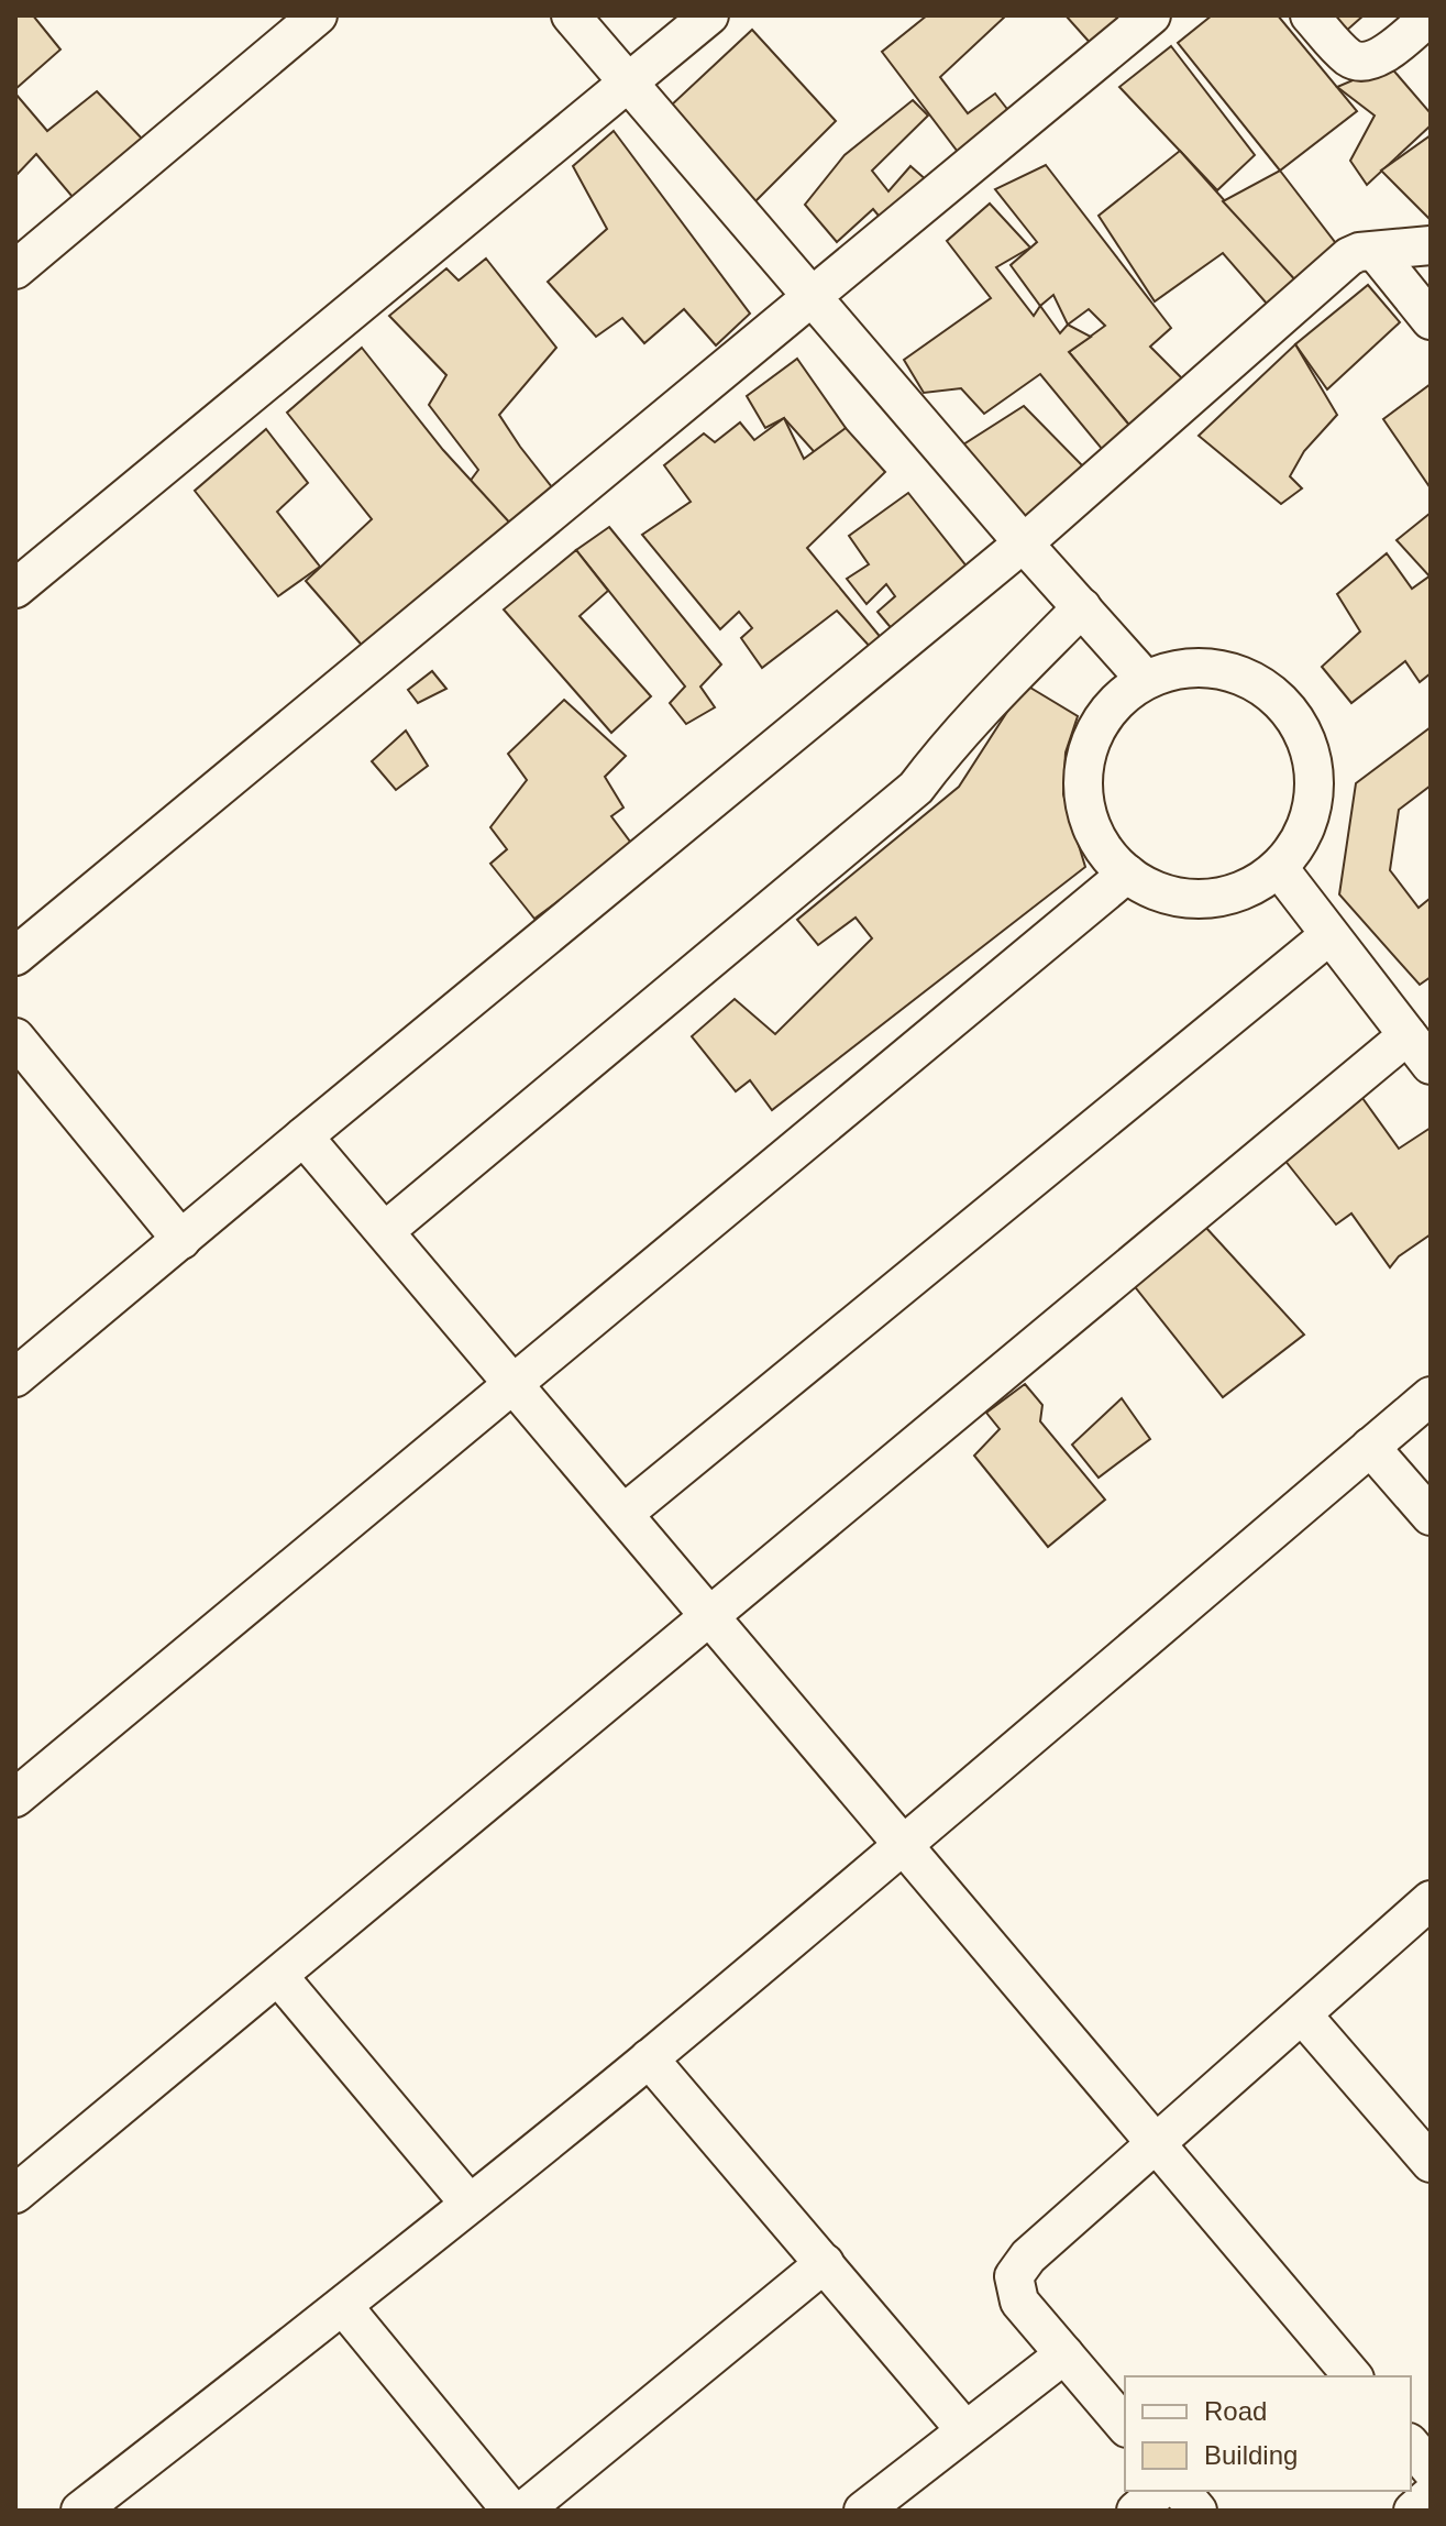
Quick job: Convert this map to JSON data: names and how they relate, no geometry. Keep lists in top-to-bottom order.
{
  "legend": ["Road", "Building"]
}
